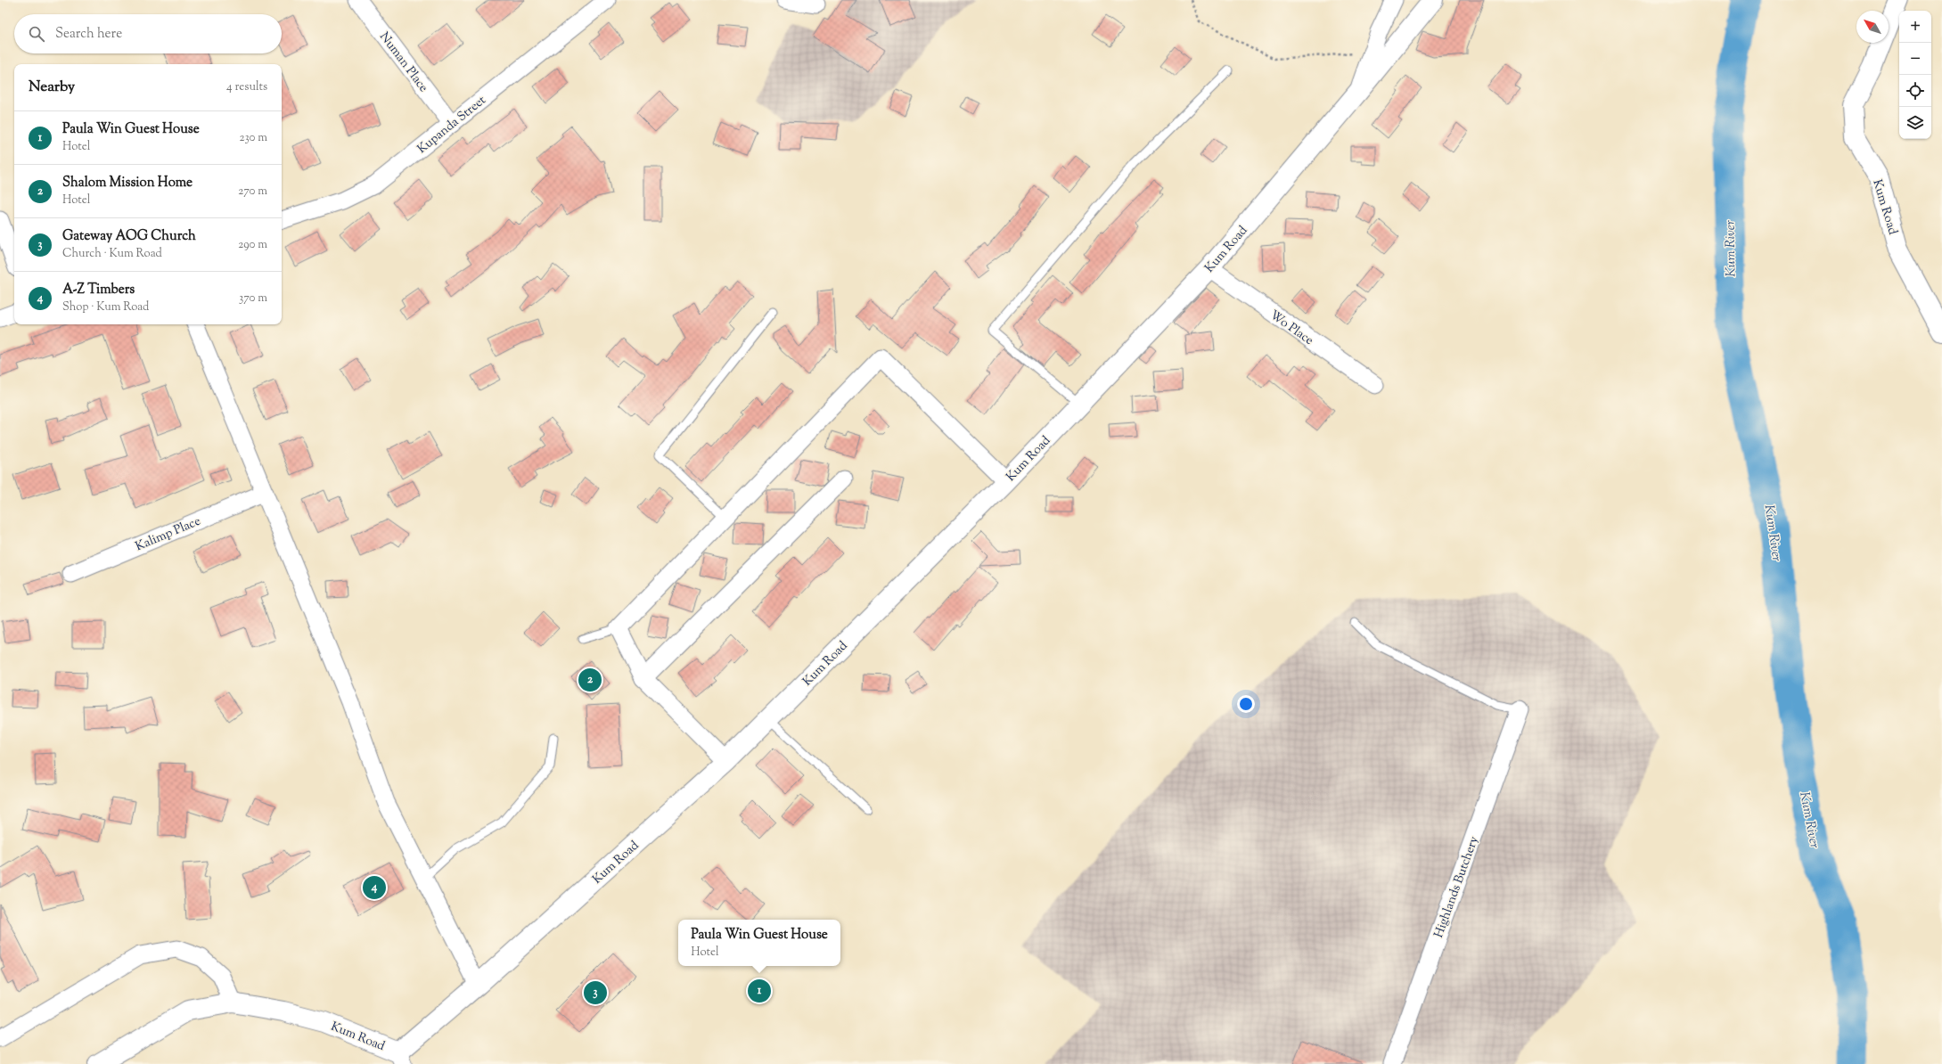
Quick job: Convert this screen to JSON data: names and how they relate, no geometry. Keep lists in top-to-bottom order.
{
  "streets": {
    "street": [
      "Numan Place",
      "Kupanda Street",
      "Kum Road",
      "Wo Place",
      "Kalimp Place",
      "Highlands Butchery"
    ]
  },
  "crossings": [
    ["Numan Place", "Kupanda Street"],
    ["Kum Road", "Wo Place"]
  ],
  "water": ["Kum River"],
  "north": "top left",
  "page": {
    "map_buttons": ["+", "−"],
    "search": "Search here",
    "heading": ["Nearby", "4 results"],
    "list": [
      {
        "mark": "1",
        "name": "Paula Win Guest House",
        "note": "Hotel",
        "value": "230 m"
      },
      {
        "mark": "2",
        "name": "Shalom Mission Home",
        "note": "Hotel",
        "value": "270 m"
      },
      {
        "mark": "3",
        "name": "Gateway AOG Church",
        "note": "Church · Kum Road",
        "value": "290 m"
      },
      {
        "mark": "4",
        "name": "A-Z Timbers",
        "note": "Shop · Kum Road",
        "value": "370 m"
      }
    ],
    "pins": [
      "2",
      "4",
      "1",
      "3"
    ],
    "popup": ["Paula Win Guest House", "Hotel"]
  }
}
